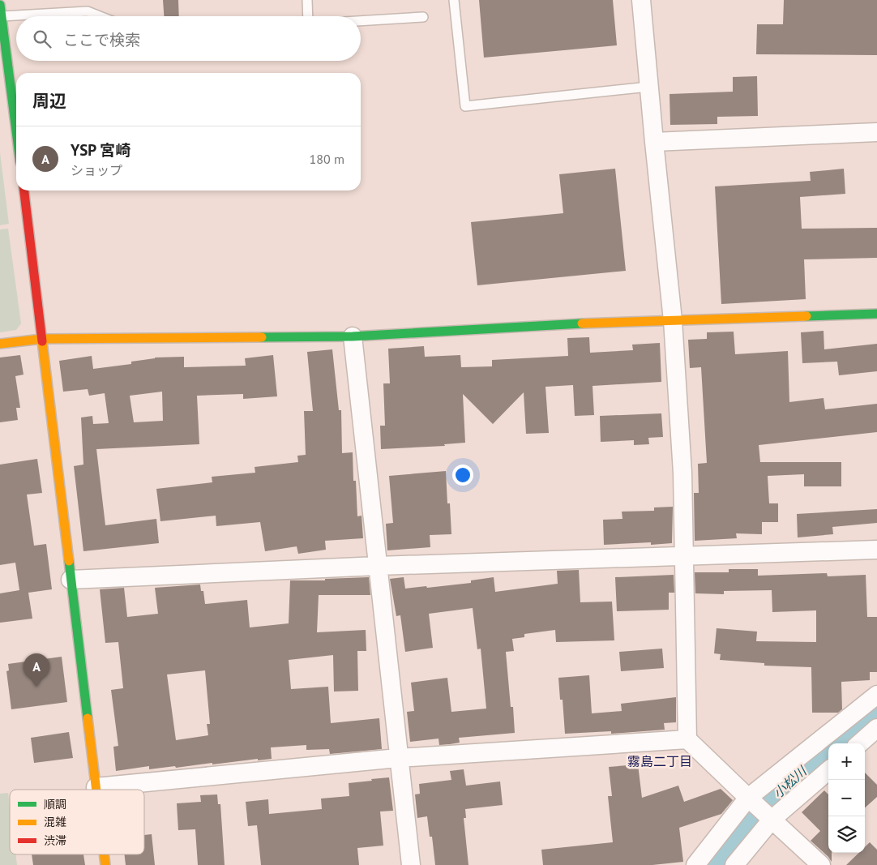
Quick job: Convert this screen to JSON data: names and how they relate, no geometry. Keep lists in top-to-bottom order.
{
  "districts": ["霧島二丁目"],
  "water": ["小松川"],
  "legend": ["順調", "混雑", "渋滞"],
  "page": {
    "search": "ここで検索",
    "heading": "周辺",
    "list": [
      {
        "mark": "A",
        "name": "YSP 宮崎",
        "note": "ショップ",
        "value": "180 m"
      }
    ],
    "pins": "A",
    "map_buttons": ["+", "−"]
  }
}
